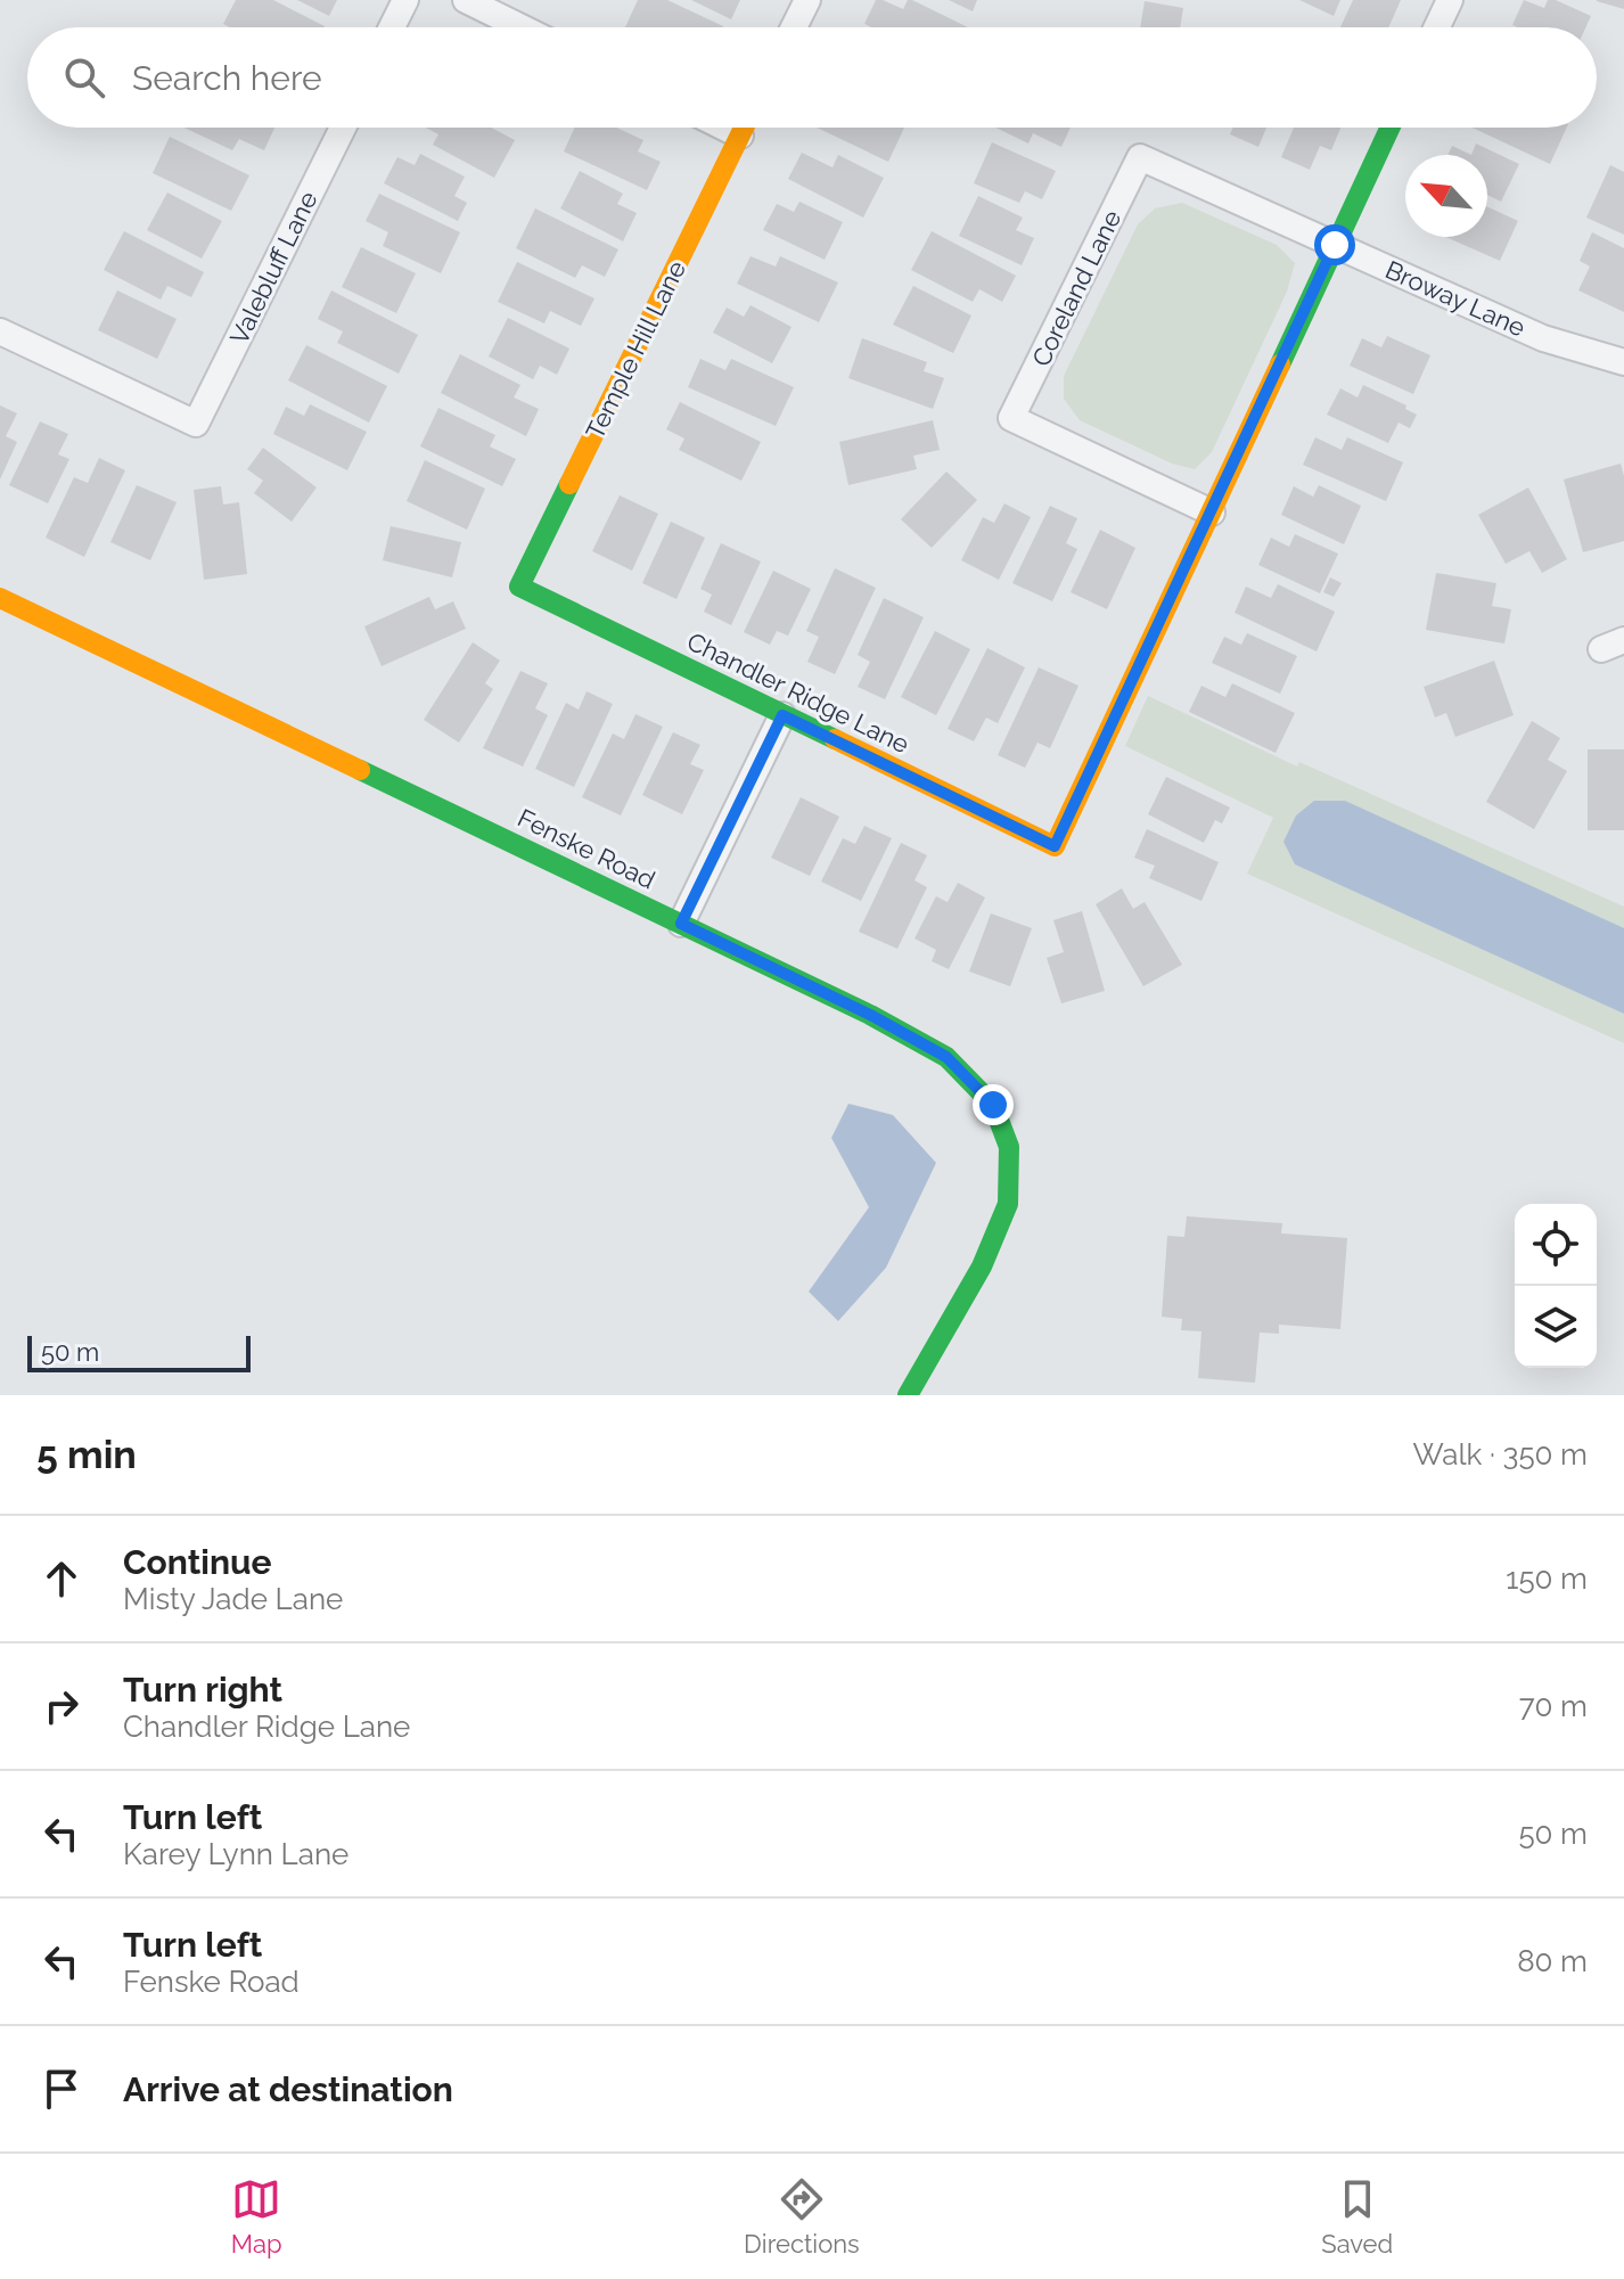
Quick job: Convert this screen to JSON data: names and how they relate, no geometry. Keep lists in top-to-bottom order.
{
  "streets": {
    "street": [
      "Valebluff Lane",
      "Coreland Lane",
      "Broway Lane",
      "Temple Hill Lane",
      "Chandler Ridge Lane",
      "Fenske Road"
    ]
  },
  "crossings": [
    ["Coreland Lane", "Broway Lane"],
    ["Coreland Lane", "Chandler Ridge Lane"],
    ["Temple Hill Lane", "Chandler Ridge Lane"]
  ],
  "scale_bar": "50 m",
  "north": "top left",
  "page": {
    "search": "Search here",
    "scale": "50 m",
    "heading": ["5 min", "Walk · 350 m"],
    "list": [
      ["Continue", "Misty Jade Lane", "150 m"],
      ["Turn right", "Chandler Ridge Lane", "70 m"],
      ["Turn left", "Karey Lynn Lane", "50 m"],
      ["Turn left", "Fenske Road", "80 m"],
      "Arrive at destination"
    ],
    "nav": ["Map", "Directions", "Saved"]
  }
}
